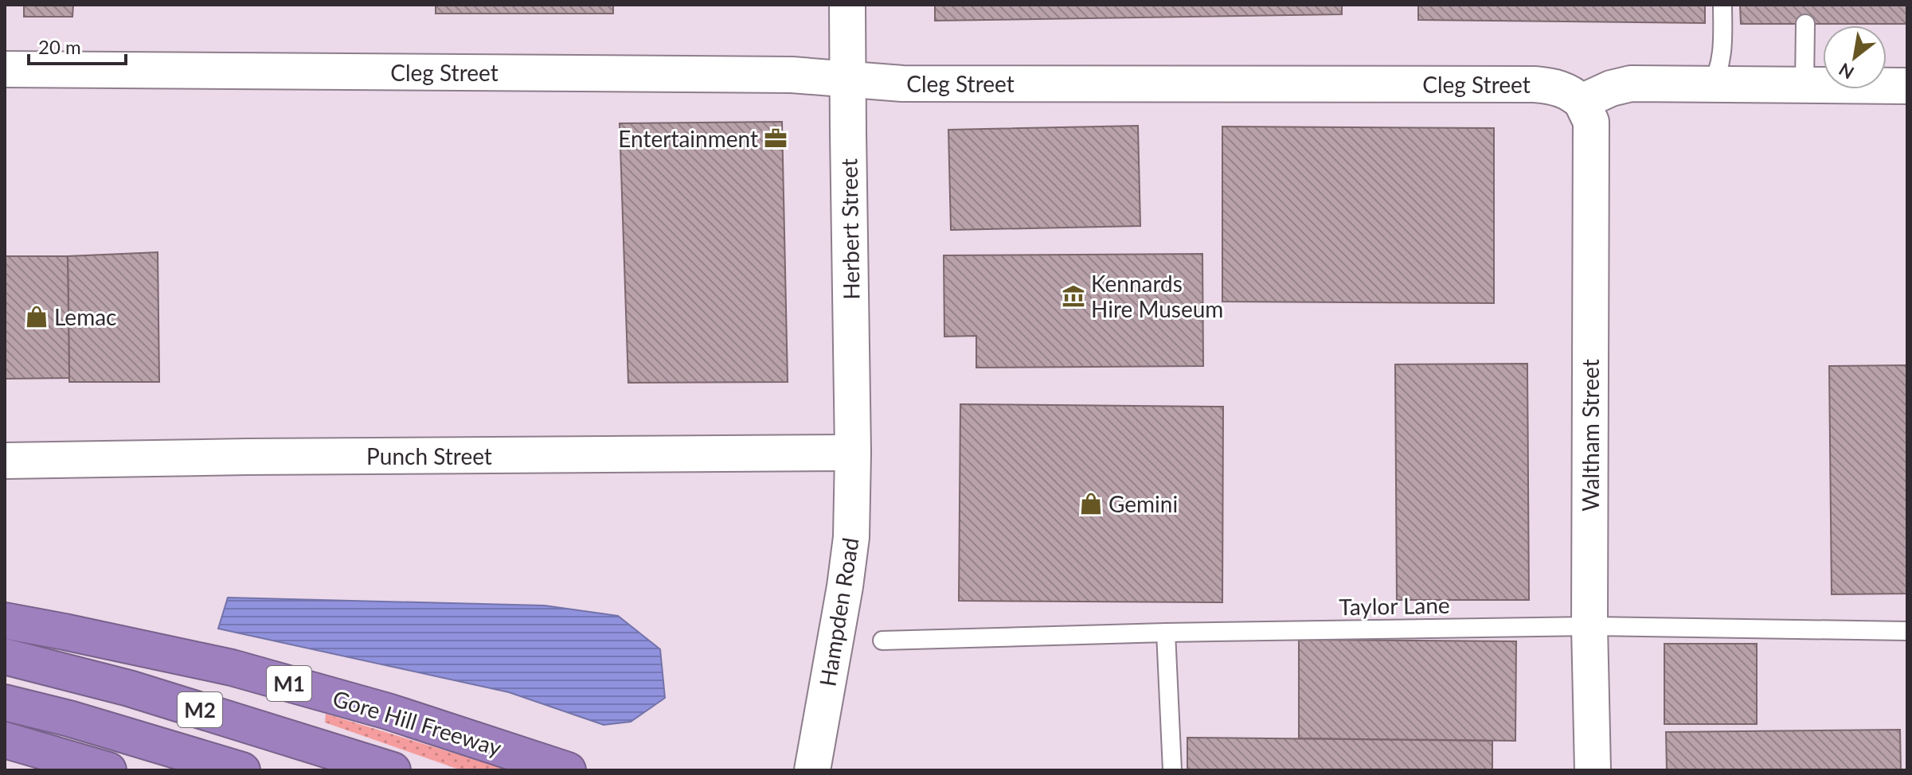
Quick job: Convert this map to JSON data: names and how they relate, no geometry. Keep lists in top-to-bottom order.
{
  "streets": {
    "highway": ["M1", "M2", "Gore Hill Freeway"],
    "street": [
      "Cleg Street",
      "Herbert Street",
      "Waltham Street",
      "Punch Street",
      "Hampden Road"
    ],
    "lane": ["Taylor Lane"]
  },
  "crossings": [
    ["Cleg Street", "Herbert Street"],
    ["Cleg Street", "Waltham Street"],
    ["Herbert Street", "Punch Street"],
    ["Herbert Street", "Hampden Road"],
    ["Waltham Street", "Taylor Lane"],
    ["Punch Street", "Hampden Road"]
  ],
  "places": {
    "office": ["Entertainment"],
    "museum": ["Kennards Hire Museum"],
    "shop": ["Lemac", "Gemini"]
  },
  "scale_bar": "20 m",
  "north": "bottom left"
}
